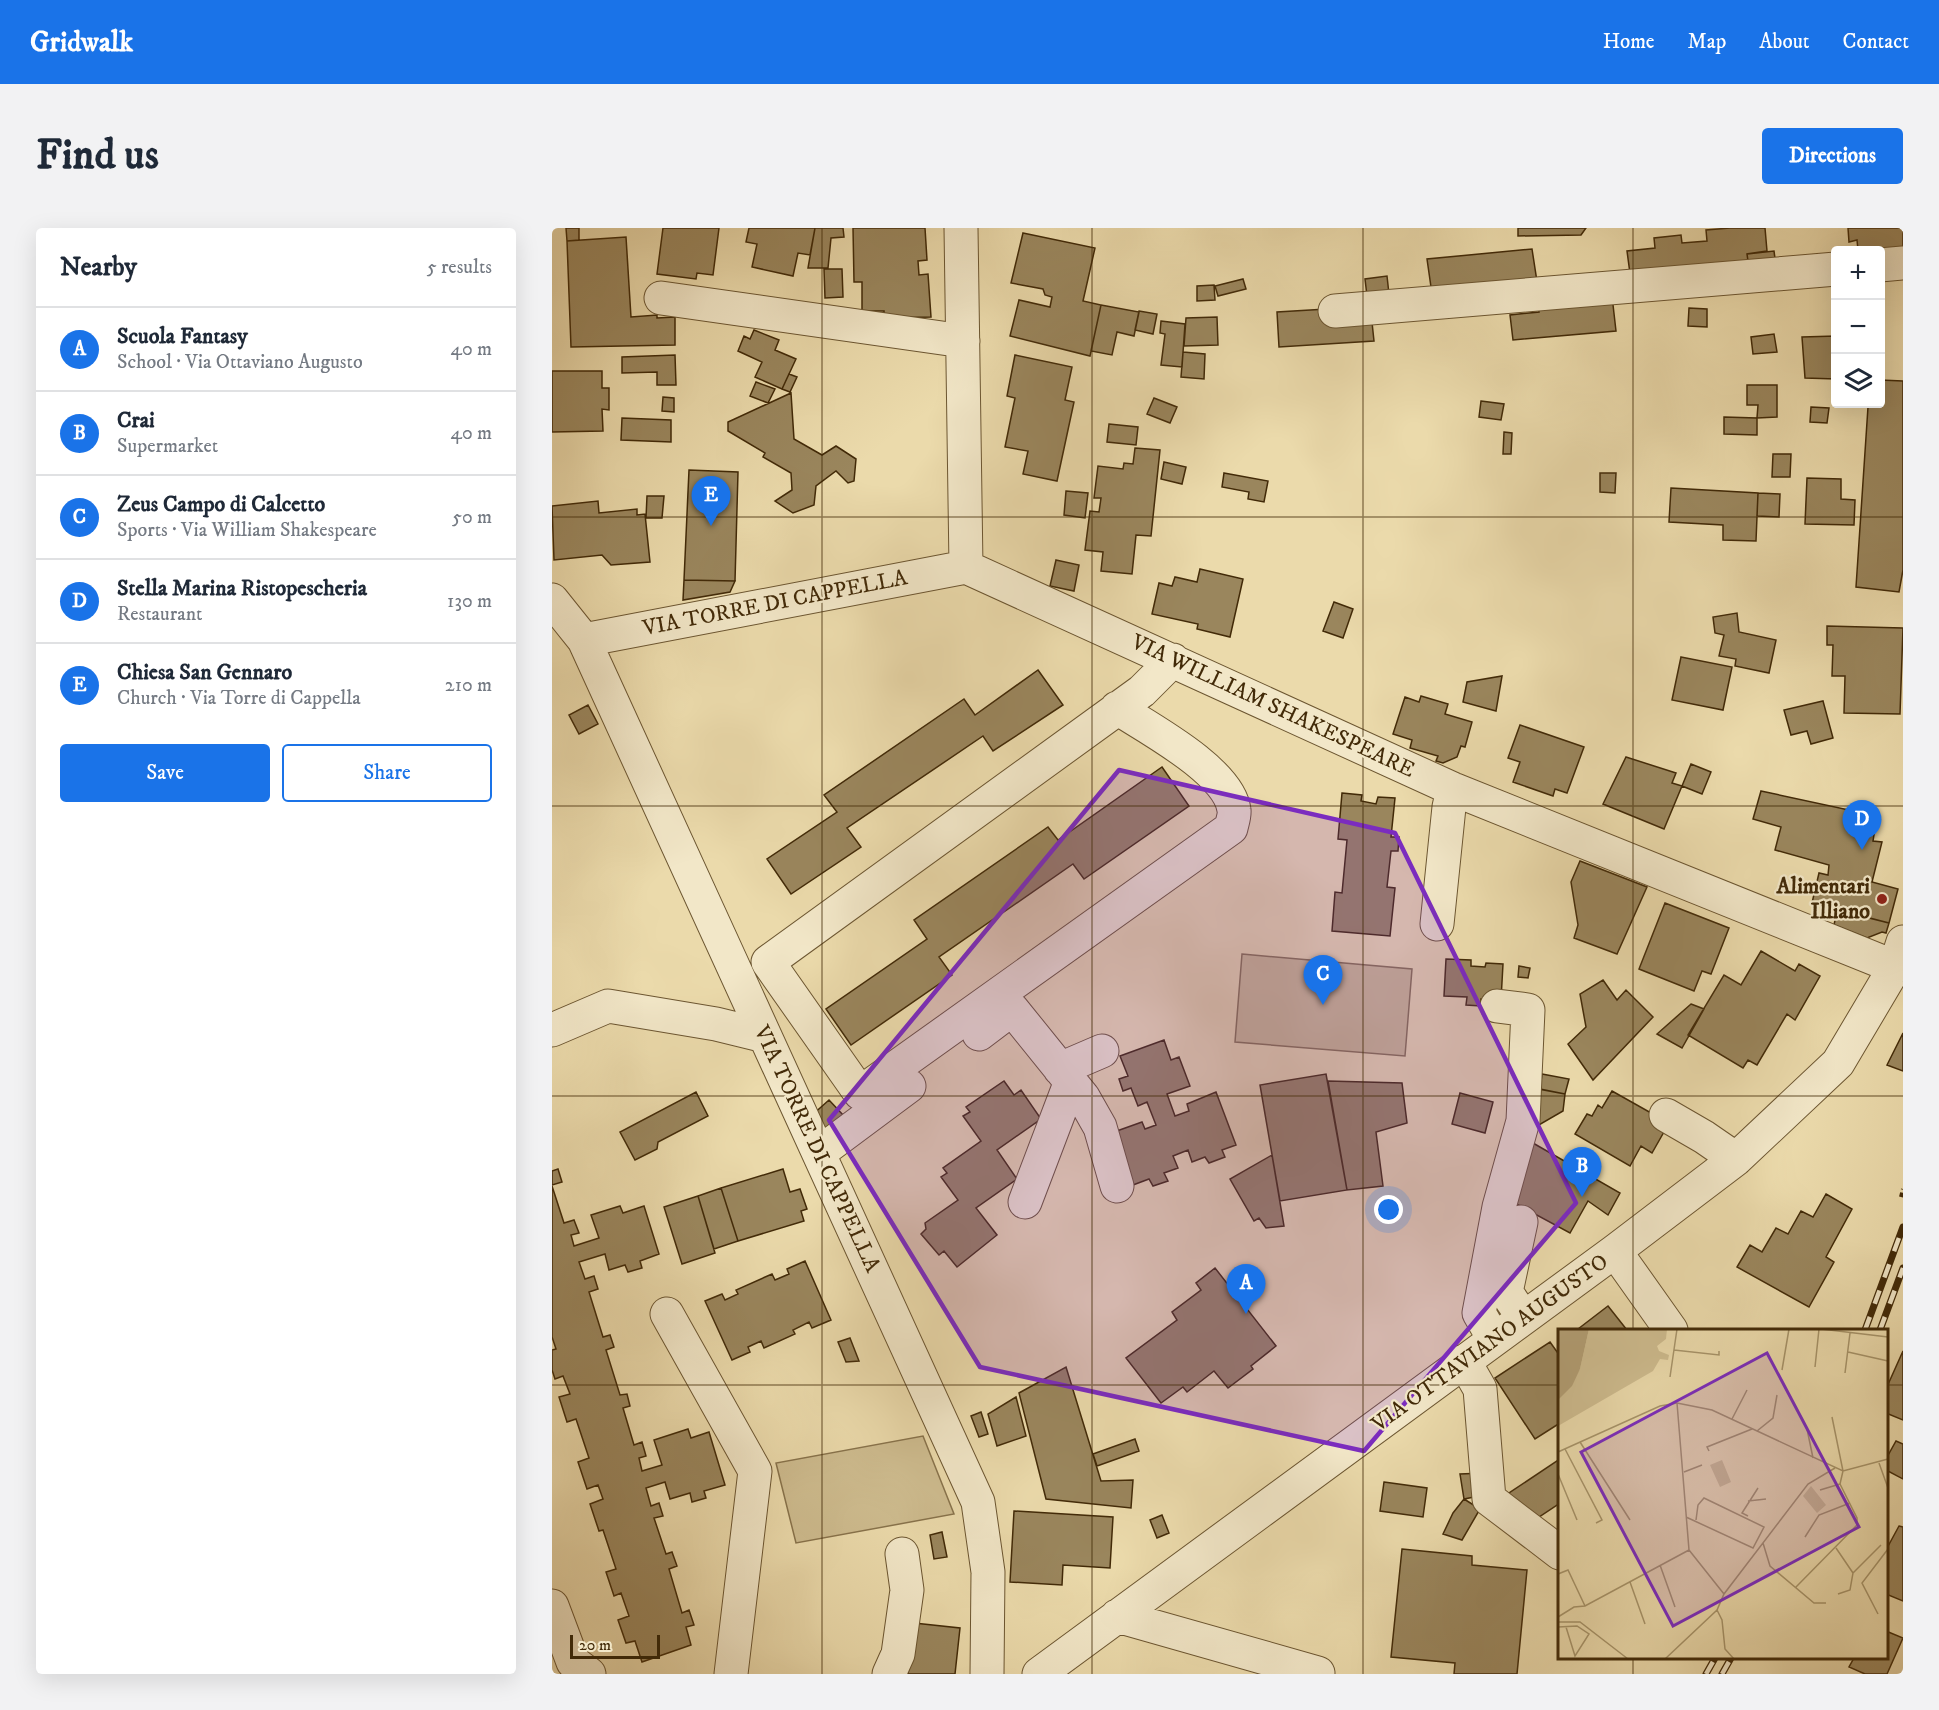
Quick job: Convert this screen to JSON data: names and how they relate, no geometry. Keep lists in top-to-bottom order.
{
  "streets": {
    "street": ["VIA TORRE DI CAPPELLA", "VIA WILLIAM SHAKESPEARE", "VIA OTTAVIANO AUGUSTO"]
  },
  "crossings": [
    ["VIA TORRE DI CAPPELLA", "VIA WILLIAM SHAKESPEARE"],
    ["VIA WILLIAM SHAKESPEARE", "VIA OTTAVIANO AUGUSTO"]
  ],
  "places": ["Alimentari Illiano"],
  "scale_bar": "20 m",
  "page": {
    "header": "Gridwalk",
    "nav": [
      "Home",
      "Map",
      "About",
      "Contact"
    ],
    "buttons": [
      "Directions",
      ["Save", "Share"]
    ],
    "title": "Find us",
    "heading": ["Nearby", "5 results"],
    "map_buttons": ["+", "−"],
    "list": [
      {
        "mark": "A",
        "name": "Scuola Fantasy",
        "note": "School · Via Ottaviano Augusto",
        "value": "40 m"
      },
      {
        "mark": "B",
        "name": "Crai",
        "note": "Supermarket",
        "value": "40 m"
      },
      {
        "mark": "C",
        "name": "Zeus Campo di Calcetto",
        "note": "Sports · Via William Shakespeare",
        "value": "50 m"
      },
      {
        "mark": "D",
        "name": "Stella Marina Ristopescheria",
        "note": "Restaurant",
        "value": "130 m"
      },
      {
        "mark": "E",
        "name": "Chiesa San Gennaro",
        "note": "Church · Via Torre di Cappella",
        "value": "210 m"
      }
    ],
    "pins": [
      "E",
      "D",
      "C",
      "B",
      "A"
    ],
    "scale": "20 m"
  }
}
